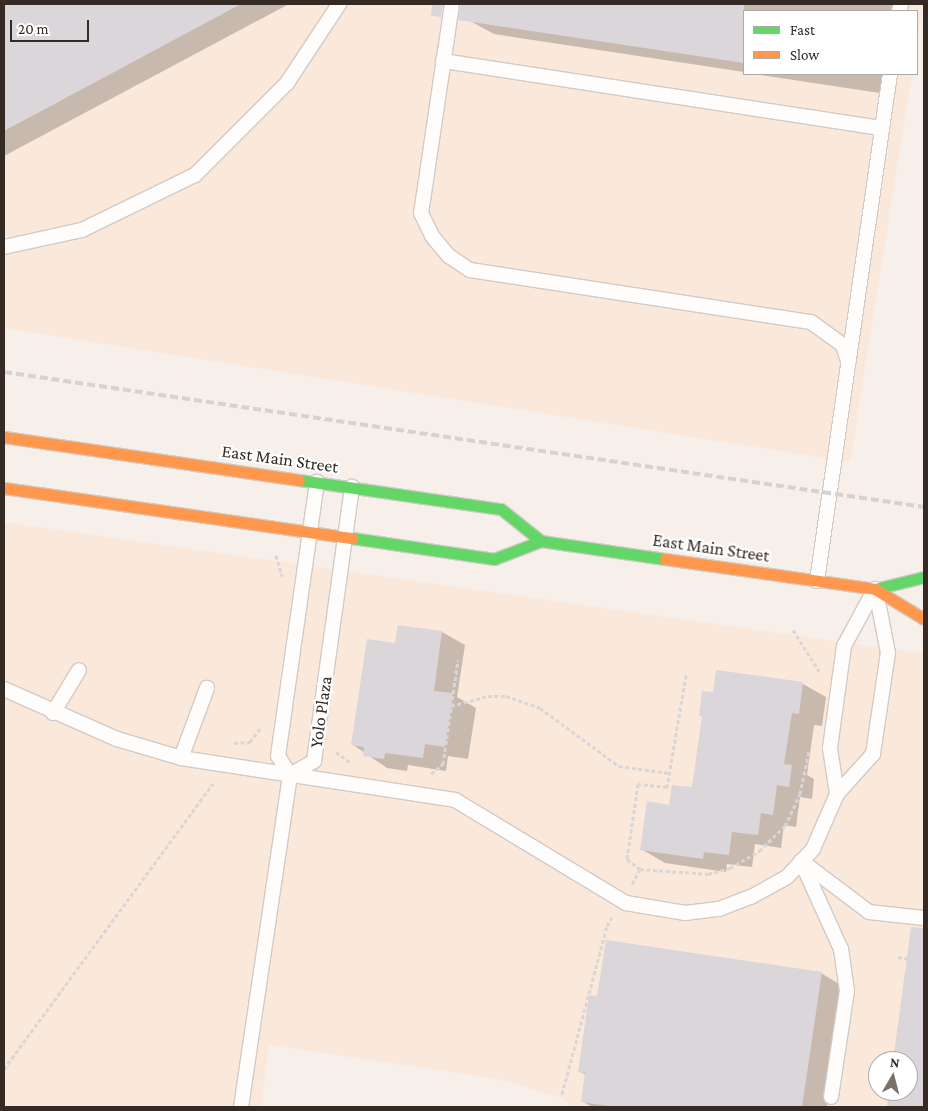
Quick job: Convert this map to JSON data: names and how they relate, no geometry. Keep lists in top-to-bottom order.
{
  "streets": {
    "main road": ["East Main Street"],
    "lane": ["Yolo Plaza"]
  },
  "crossings": [
    ["East Main Street", "Yolo Plaza"]
  ],
  "legend": ["Fast", "Slow"],
  "scale_bar": "20 m",
  "north": "top"
}
